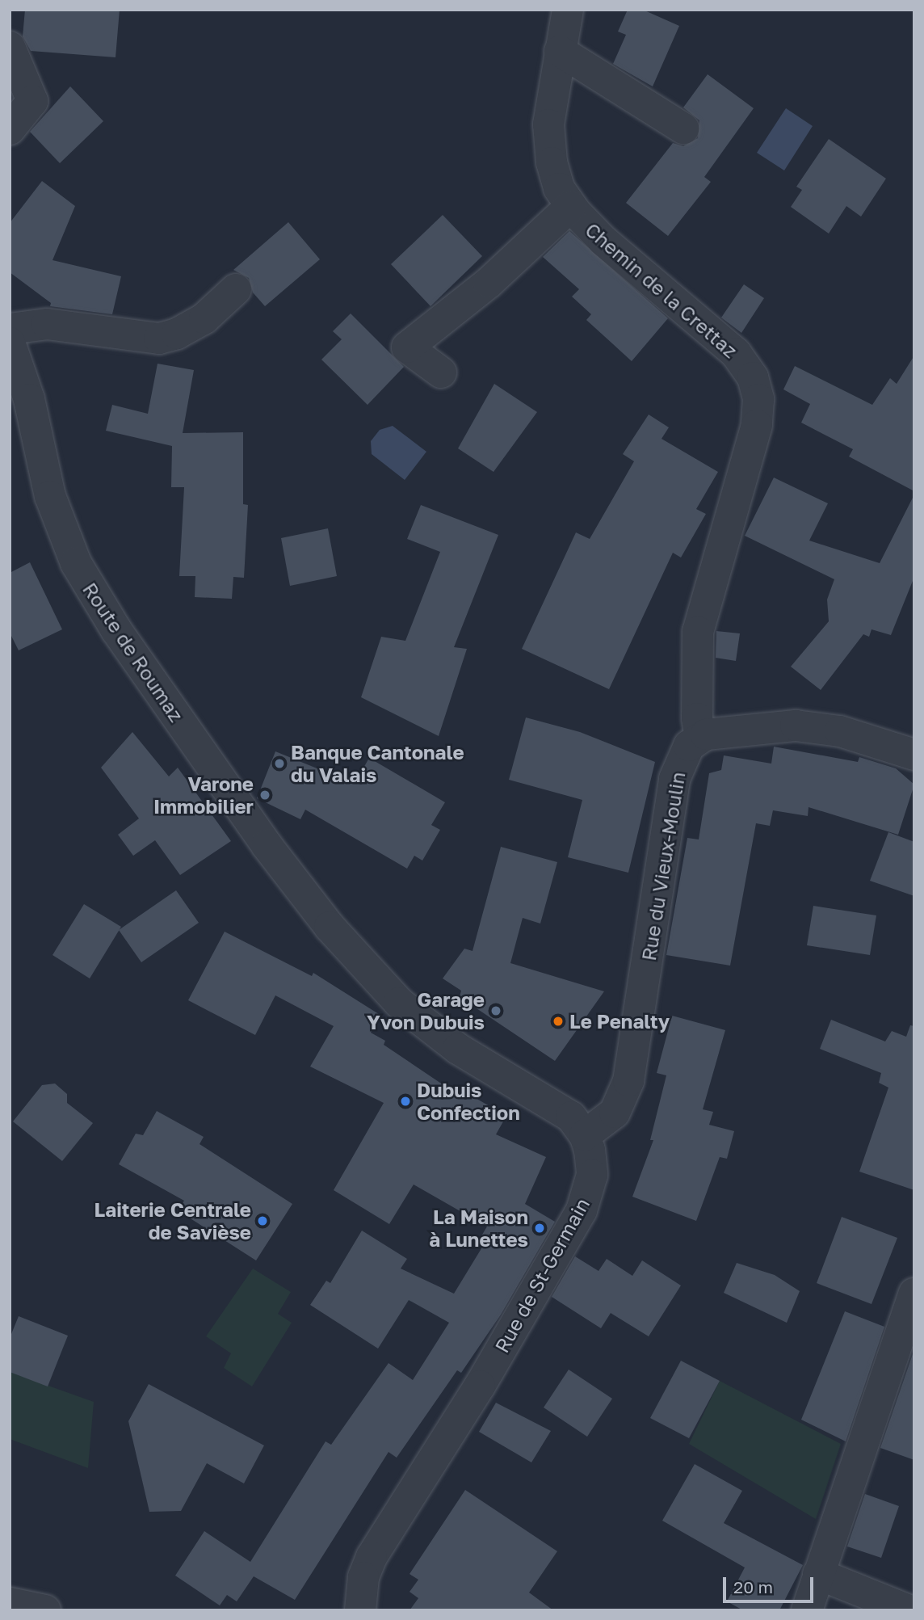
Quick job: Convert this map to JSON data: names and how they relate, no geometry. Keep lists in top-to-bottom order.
{
  "streets": {
    "street": [
      "Chemin de la Crettaz",
      "Route de Roumaz",
      "Rue du Vieux-Moulin",
      "Rue de St-Germain"
    ]
  },
  "crossings": [
    ["Chemin de la Crettaz", "Rue du Vieux-Moulin"],
    ["Route de Roumaz", "Rue du Vieux-Moulin"],
    ["Route de Roumaz", "Rue de St-Germain"],
    ["Rue du Vieux-Moulin", "Rue de St-Germain"]
  ],
  "places": [
    "Banque Cantonale du Valais",
    "Varone Immobilier",
    "Garage Yvon Dubuis",
    "Le Penalty",
    "Dubuis Confection",
    "Laiterie Centrale de Savièse",
    "La Maison à Lunettes"
  ],
  "scale_bar": "20 m"
}
